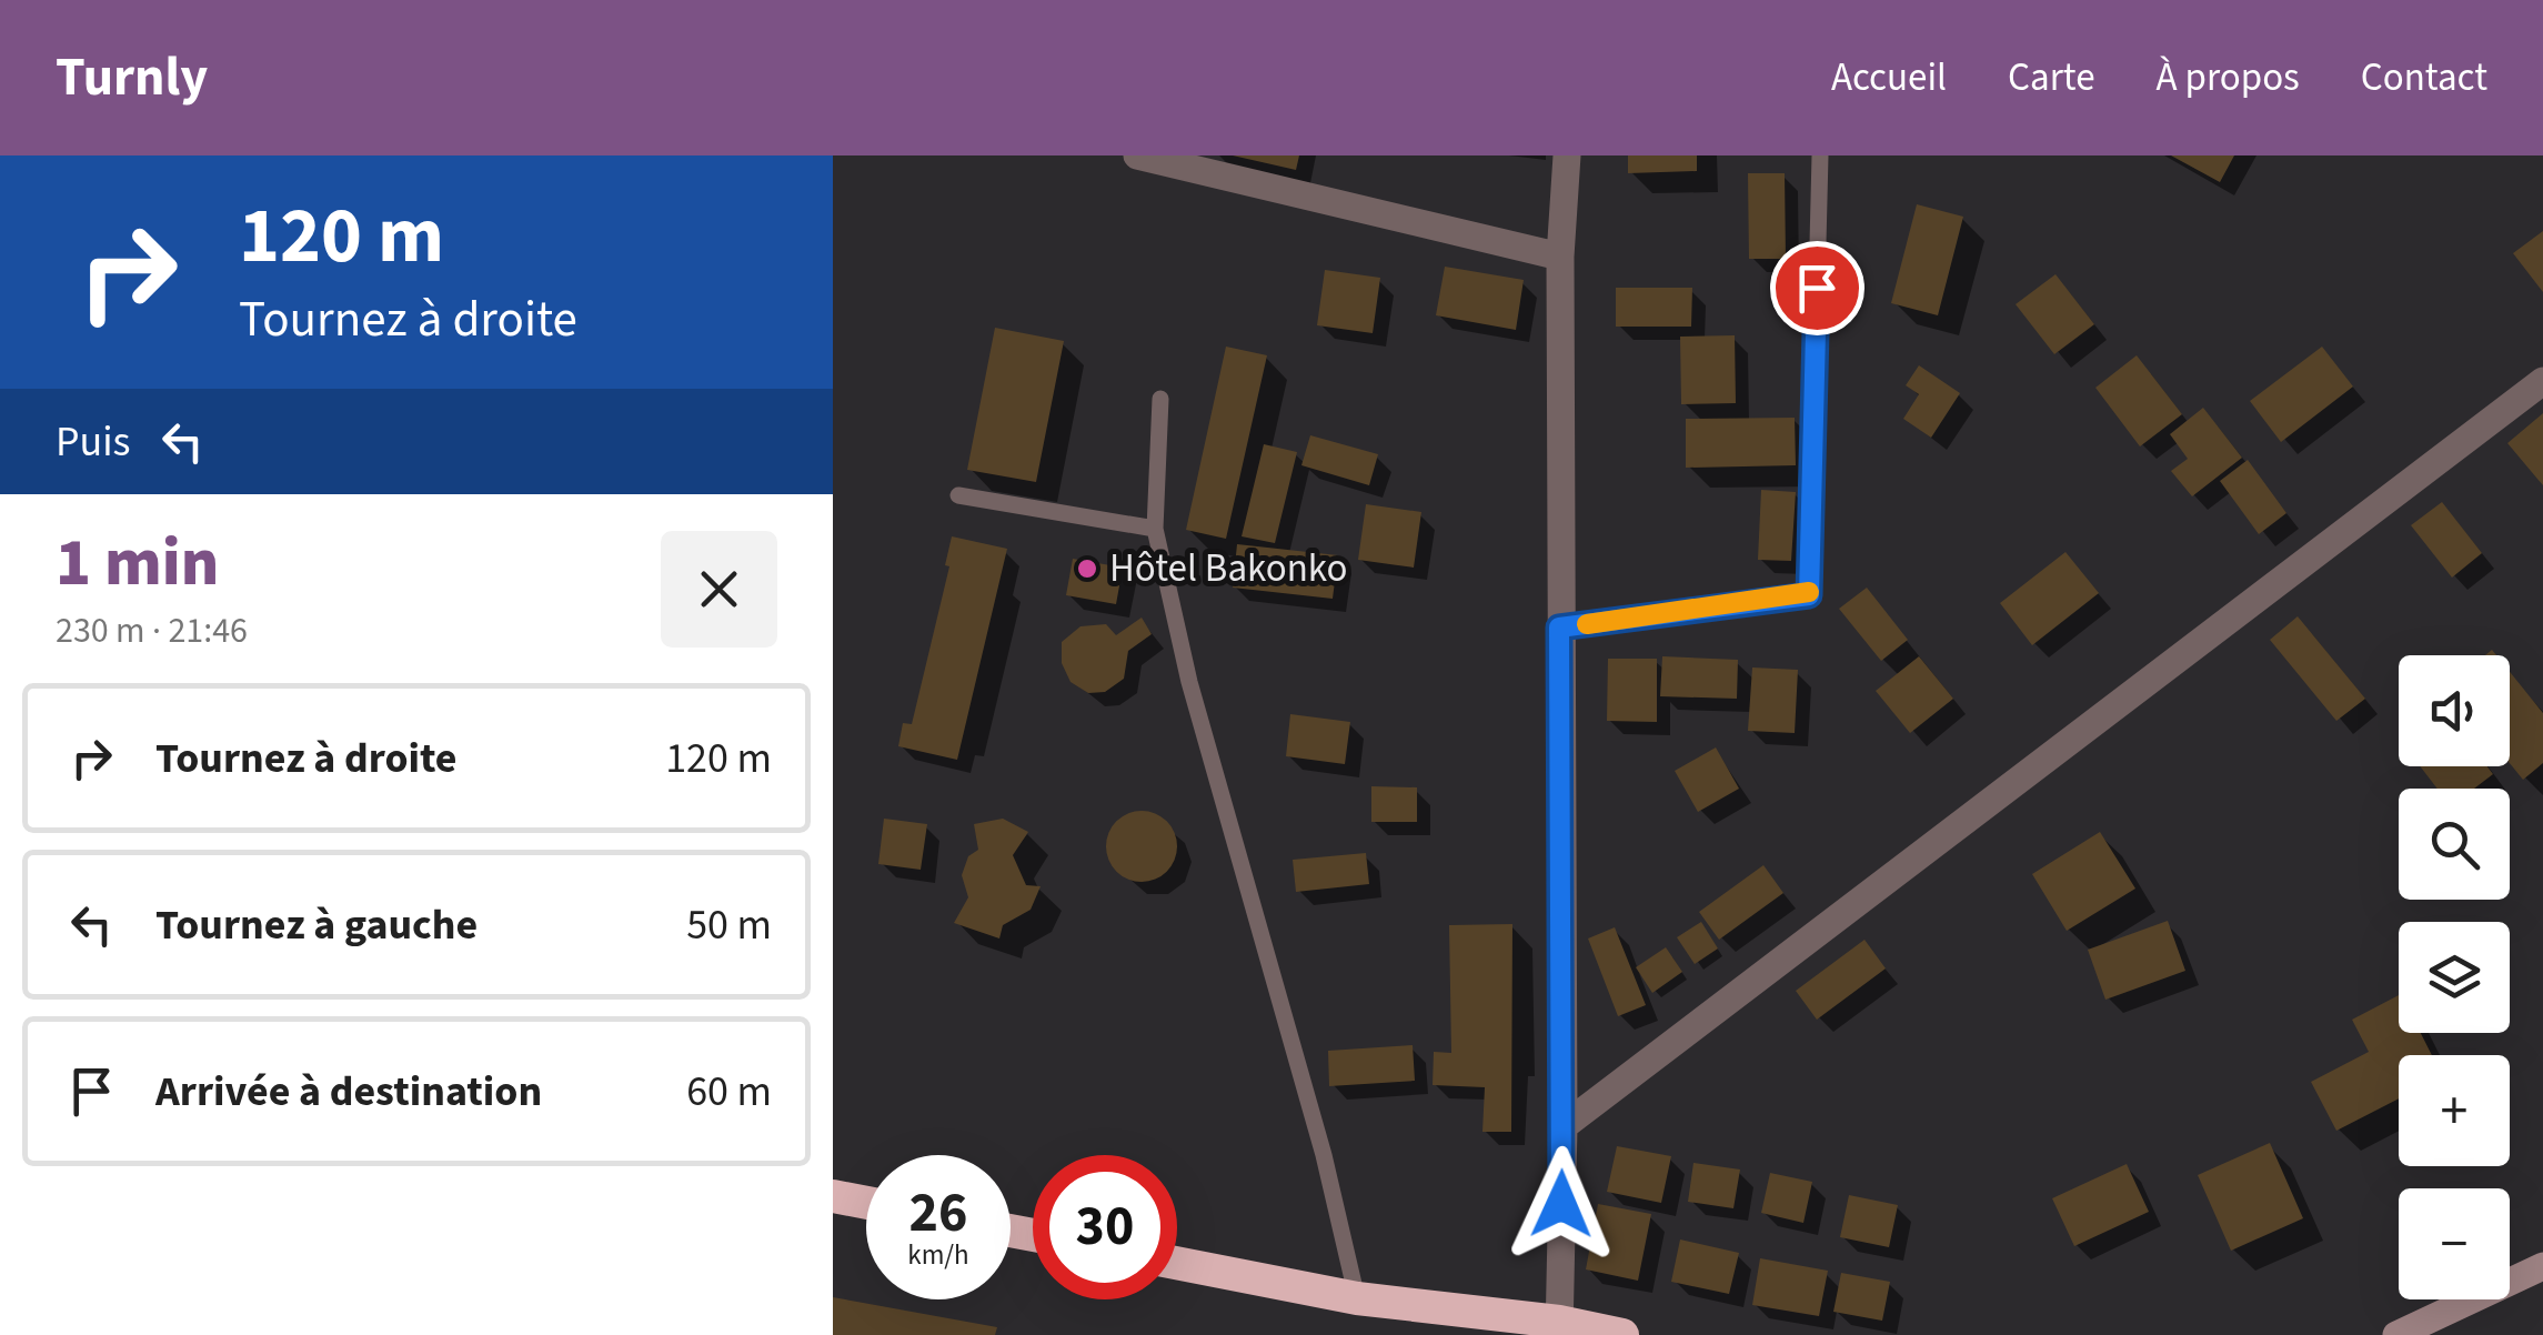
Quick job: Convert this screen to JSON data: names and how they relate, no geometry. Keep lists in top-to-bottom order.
{
  "places": ["Hôtel Bakonko"],
  "page": {
    "header": "Turnly",
    "nav": [
      "Accueil",
      "Carte",
      "À propos",
      "Contact"
    ],
    "turn": ["120 m", "Tournez à droite"],
    "then": "Puis",
    "heading": ["1 min", "230 m · 21:46"],
    "map_buttons": ["+", "−"],
    "list": [
      {
        "name": "Tournez à droite",
        "value": "120 m"
      },
      {
        "name": "Tournez à gauche",
        "value": "50 m"
      },
      {
        "name": "Arrivée à destination",
        "value": "60 m"
      }
    ],
    "speed": "26 km/h",
    "limit": "30"
  }
}
